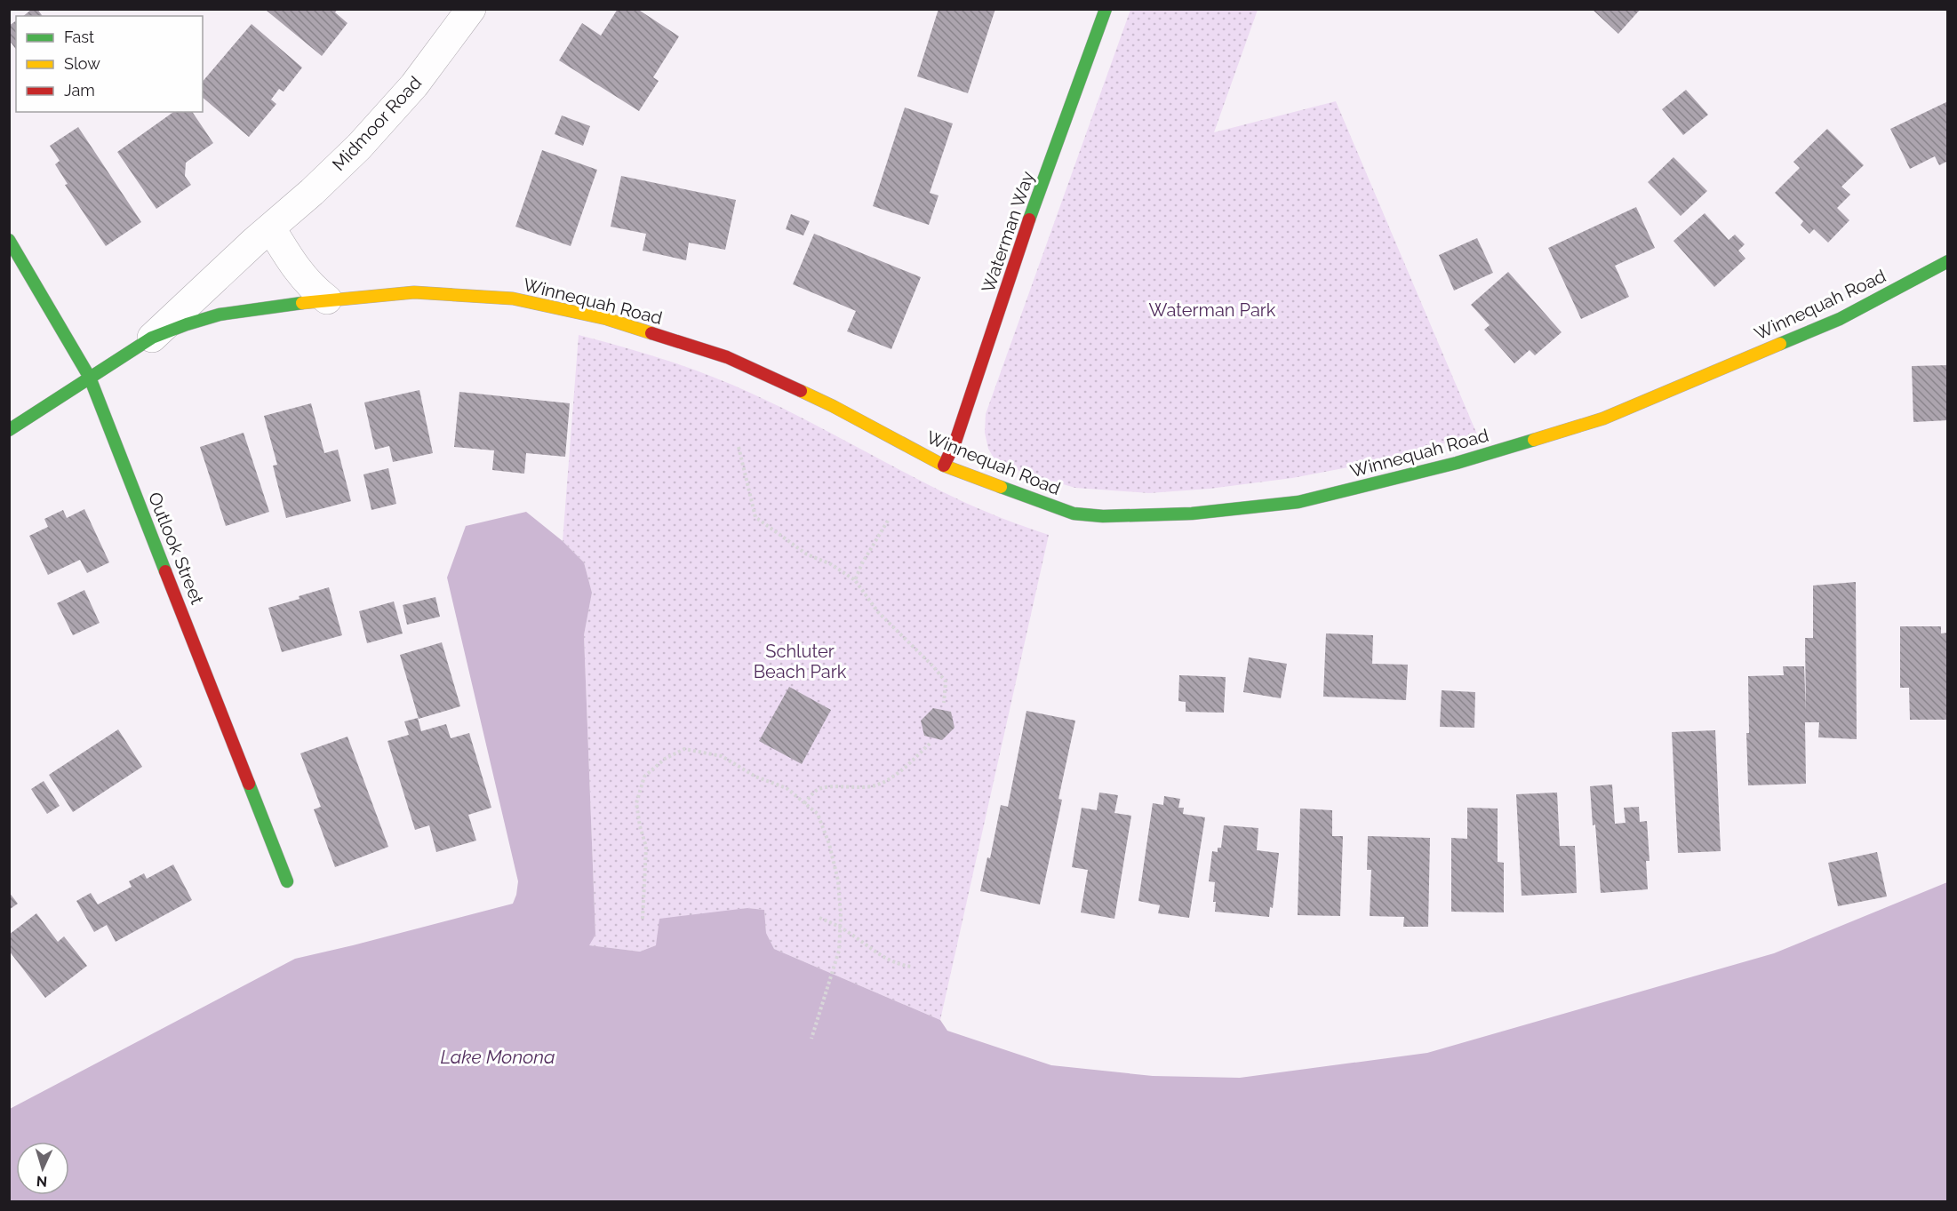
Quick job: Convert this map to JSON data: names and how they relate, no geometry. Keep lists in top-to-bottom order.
{
  "streets": {
    "street": [
      "Midmoor Road",
      "Waterman Way",
      "Winnequah Road",
      "Outlook Street"
    ]
  },
  "crossings": [
    ["Midmoor Road", "Winnequah Road"],
    ["Waterman Way", "Winnequah Road"],
    ["Winnequah Road", "Outlook Street"]
  ],
  "water": ["Lake Monona"],
  "parks": ["Waterman Park", "Schluter Beach Park"],
  "legend": ["Fast", "Slow", "Jam"],
  "north": "bottom"
}
